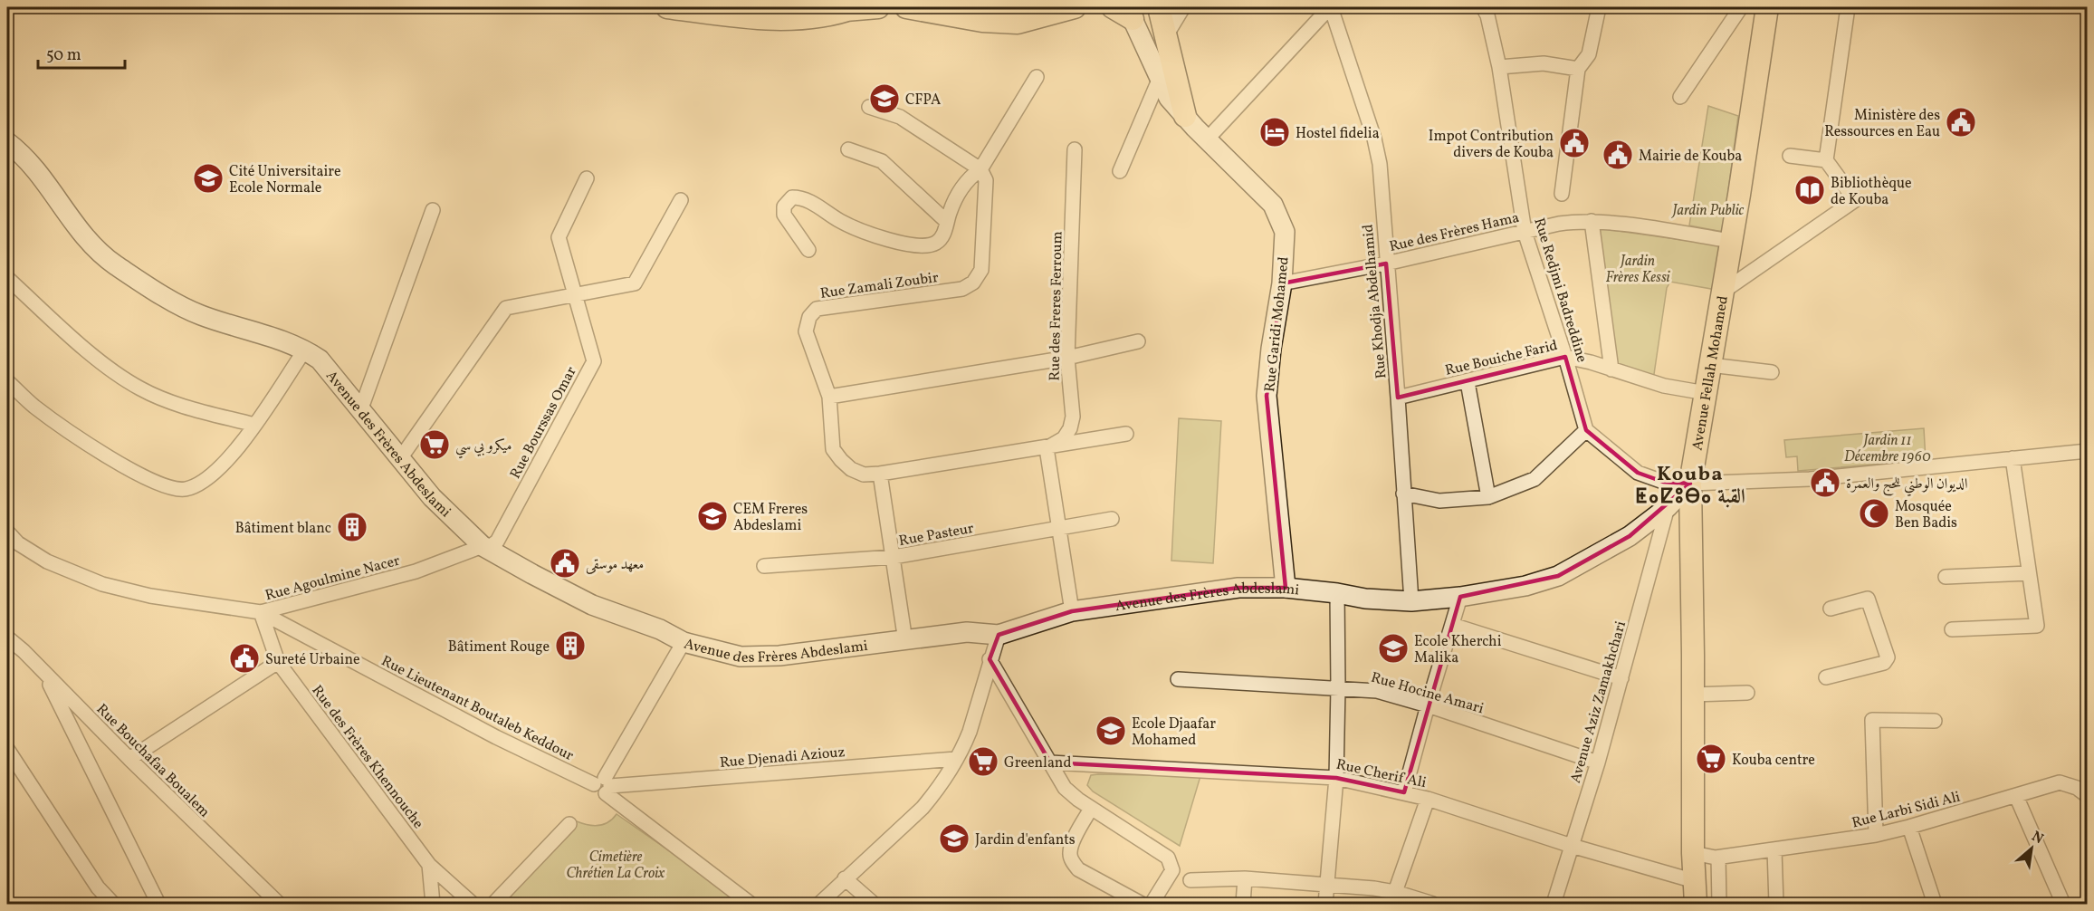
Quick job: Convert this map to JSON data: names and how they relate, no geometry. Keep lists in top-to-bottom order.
{
  "streets": {
    "main road": ["Rue Garidi Mohamed", "Avenue Fellah Mohamed", "Avenue des Frères Abdeslami"],
    "street": [
      "Rue des Frères Hama",
      "Rue Zamali Zoubir",
      "Rue Redjmi Badreddine",
      "Rue Khodja Abdelhamid",
      "Rue des Freres Ferroum",
      "Rue Bouiche Farid",
      "Rue Bourssas Omar",
      "Rue Pasteur",
      "Rue Agoulmine Nacer",
      "Rue Hocine Amari",
      "Avenue Aziz Zamakhchari",
      "Rue Lieutenant Boutaleb Keddour",
      "Rue des Frères Khennouche",
      "Rue Djenadi Aziouz",
      "Rue Bouchafaa Boualem",
      "Rue Cherif Ali",
      "Rue Larbi Sidi Ali"
    ]
  },
  "crossings": [
    ["Rue des Frères Hama", "Rue Redjmi Badreddine"],
    ["Rue des Frères Hama", "Rue Khodja Abdelhamid"],
    ["Rue des Frères Hama", "Rue Garidi Mohamed"],
    ["Rue des Frères Hama", "Avenue Fellah Mohamed"],
    ["Rue Zamali Zoubir", "Rue des Freres Ferroum"],
    ["Rue Redjmi Badreddine", "Rue Bouiche Farid"],
    ["Rue Khodja Abdelhamid", "Rue Bouiche Farid"],
    ["Rue Khodja Abdelhamid", "Avenue des Frères Abdeslami"],
    ["Rue Garidi Mohamed", "Avenue des Frères Abdeslami"],
    ["Rue Bouiche Farid", "Avenue Fellah Mohamed"],
    ["Avenue Fellah Mohamed", "Avenue des Frères Abdeslami"],
    ["Avenue Fellah Mohamed", "Rue Cherif Ali"],
    ["Avenue Fellah Mohamed", "Rue Larbi Sidi Ali"],
    ["Rue Bourssas Omar", "Avenue des Frères Abdeslami"],
    ["Rue Bourssas Omar", "Rue Agoulmine Nacer"],
    ["Avenue des Frères Abdeslami", "Rue Agoulmine Nacer"],
    ["Avenue des Frères Abdeslami", "Avenue Aziz Zamakhchari"],
    ["Rue Agoulmine Nacer", "Rue Lieutenant Boutaleb Keddour"],
    ["Rue Agoulmine Nacer", "Rue des Frères Khennouche"],
    ["Rue Hocine Amari", "Avenue Aziz Zamakhchari"],
    ["Avenue Aziz Zamakhchari", "Rue Cherif Ali"],
    ["Rue Lieutenant Boutaleb Keddour", "Rue des Frères Khennouche"],
    ["Rue Lieutenant Boutaleb Keddour", "Rue Djenadi Aziouz"]
  ],
  "districts": ["Kouba ⵟⴰⵇⵓⴱⴰ القبة"],
  "parks": [
    "Jardin Public",
    "Jardin Frères Kessi",
    "Jardin 11 Décembre 1960",
    "Cimetière Chrétien La Croix"
  ],
  "places": {
    "school or university": [
      "CFPA",
      "Cité Universitaire Ecole Normale",
      "CEM Freres Abdeslami",
      "Ecole Kherchi Malika",
      "Ecole Djaafar Mohamed",
      "Jardin d'enfants"
    ],
    "public building": [
      "Ministère des Ressources en Eau",
      "Impot Contribution divers de Kouba",
      "Mairie de Kouba",
      "الديوان الوطني للحج والعمرة",
      "معهد موسقى",
      "Sureté Urbaine"
    ],
    "hotel": ["Hostel fidelia"],
    "library": ["Bibliothèque de Kouba"],
    "supermarket": ["ميكرو بي سي", "Kouba centre", "Greenland"],
    "mosque": ["Mosquée Ben Badis"],
    "building": ["Bâtiment blanc", "Bâtiment Rouge"]
  },
  "scale_bar": "50 m",
  "north": "top right"
}
